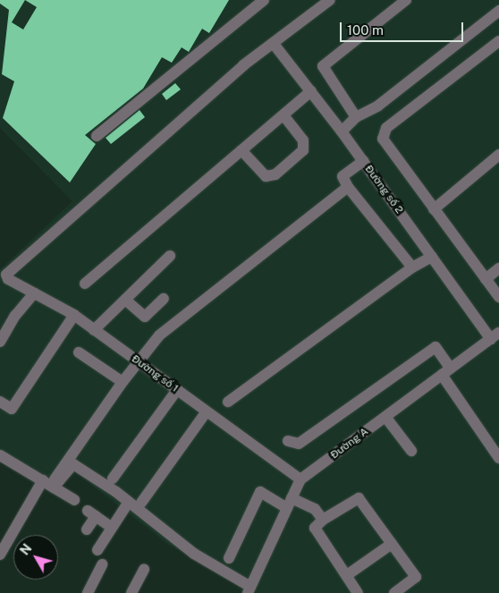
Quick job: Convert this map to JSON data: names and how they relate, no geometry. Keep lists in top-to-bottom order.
{
  "streets": {
    "street": ["Đường số 2", "Đường số 1", "Đường A"]
  },
  "crossings": [
    ["Đường số 2", "Đường số 1"],
    ["Đường số 2", "Đường A"],
    ["Đường số 1", "Đường A"]
  ],
  "scale_bar": "100 m",
  "north": "top left"
}
